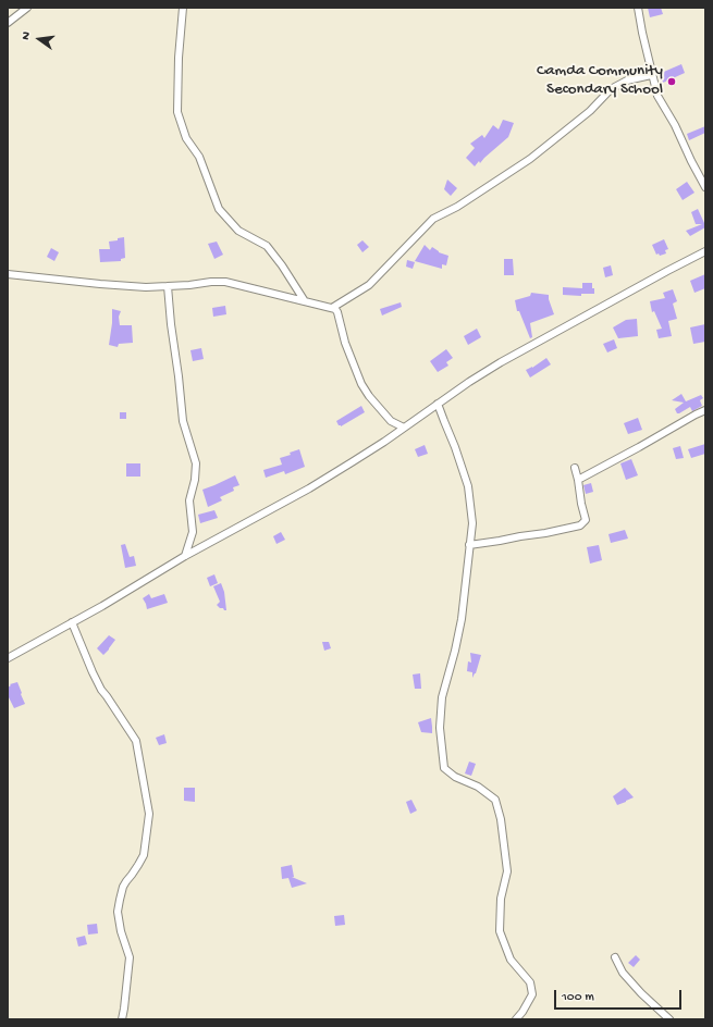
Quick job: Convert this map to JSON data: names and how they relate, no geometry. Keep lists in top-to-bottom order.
{
  "places": ["Camda Community Secondary School"],
  "scale_bar": "100 m",
  "north": "left"
}
